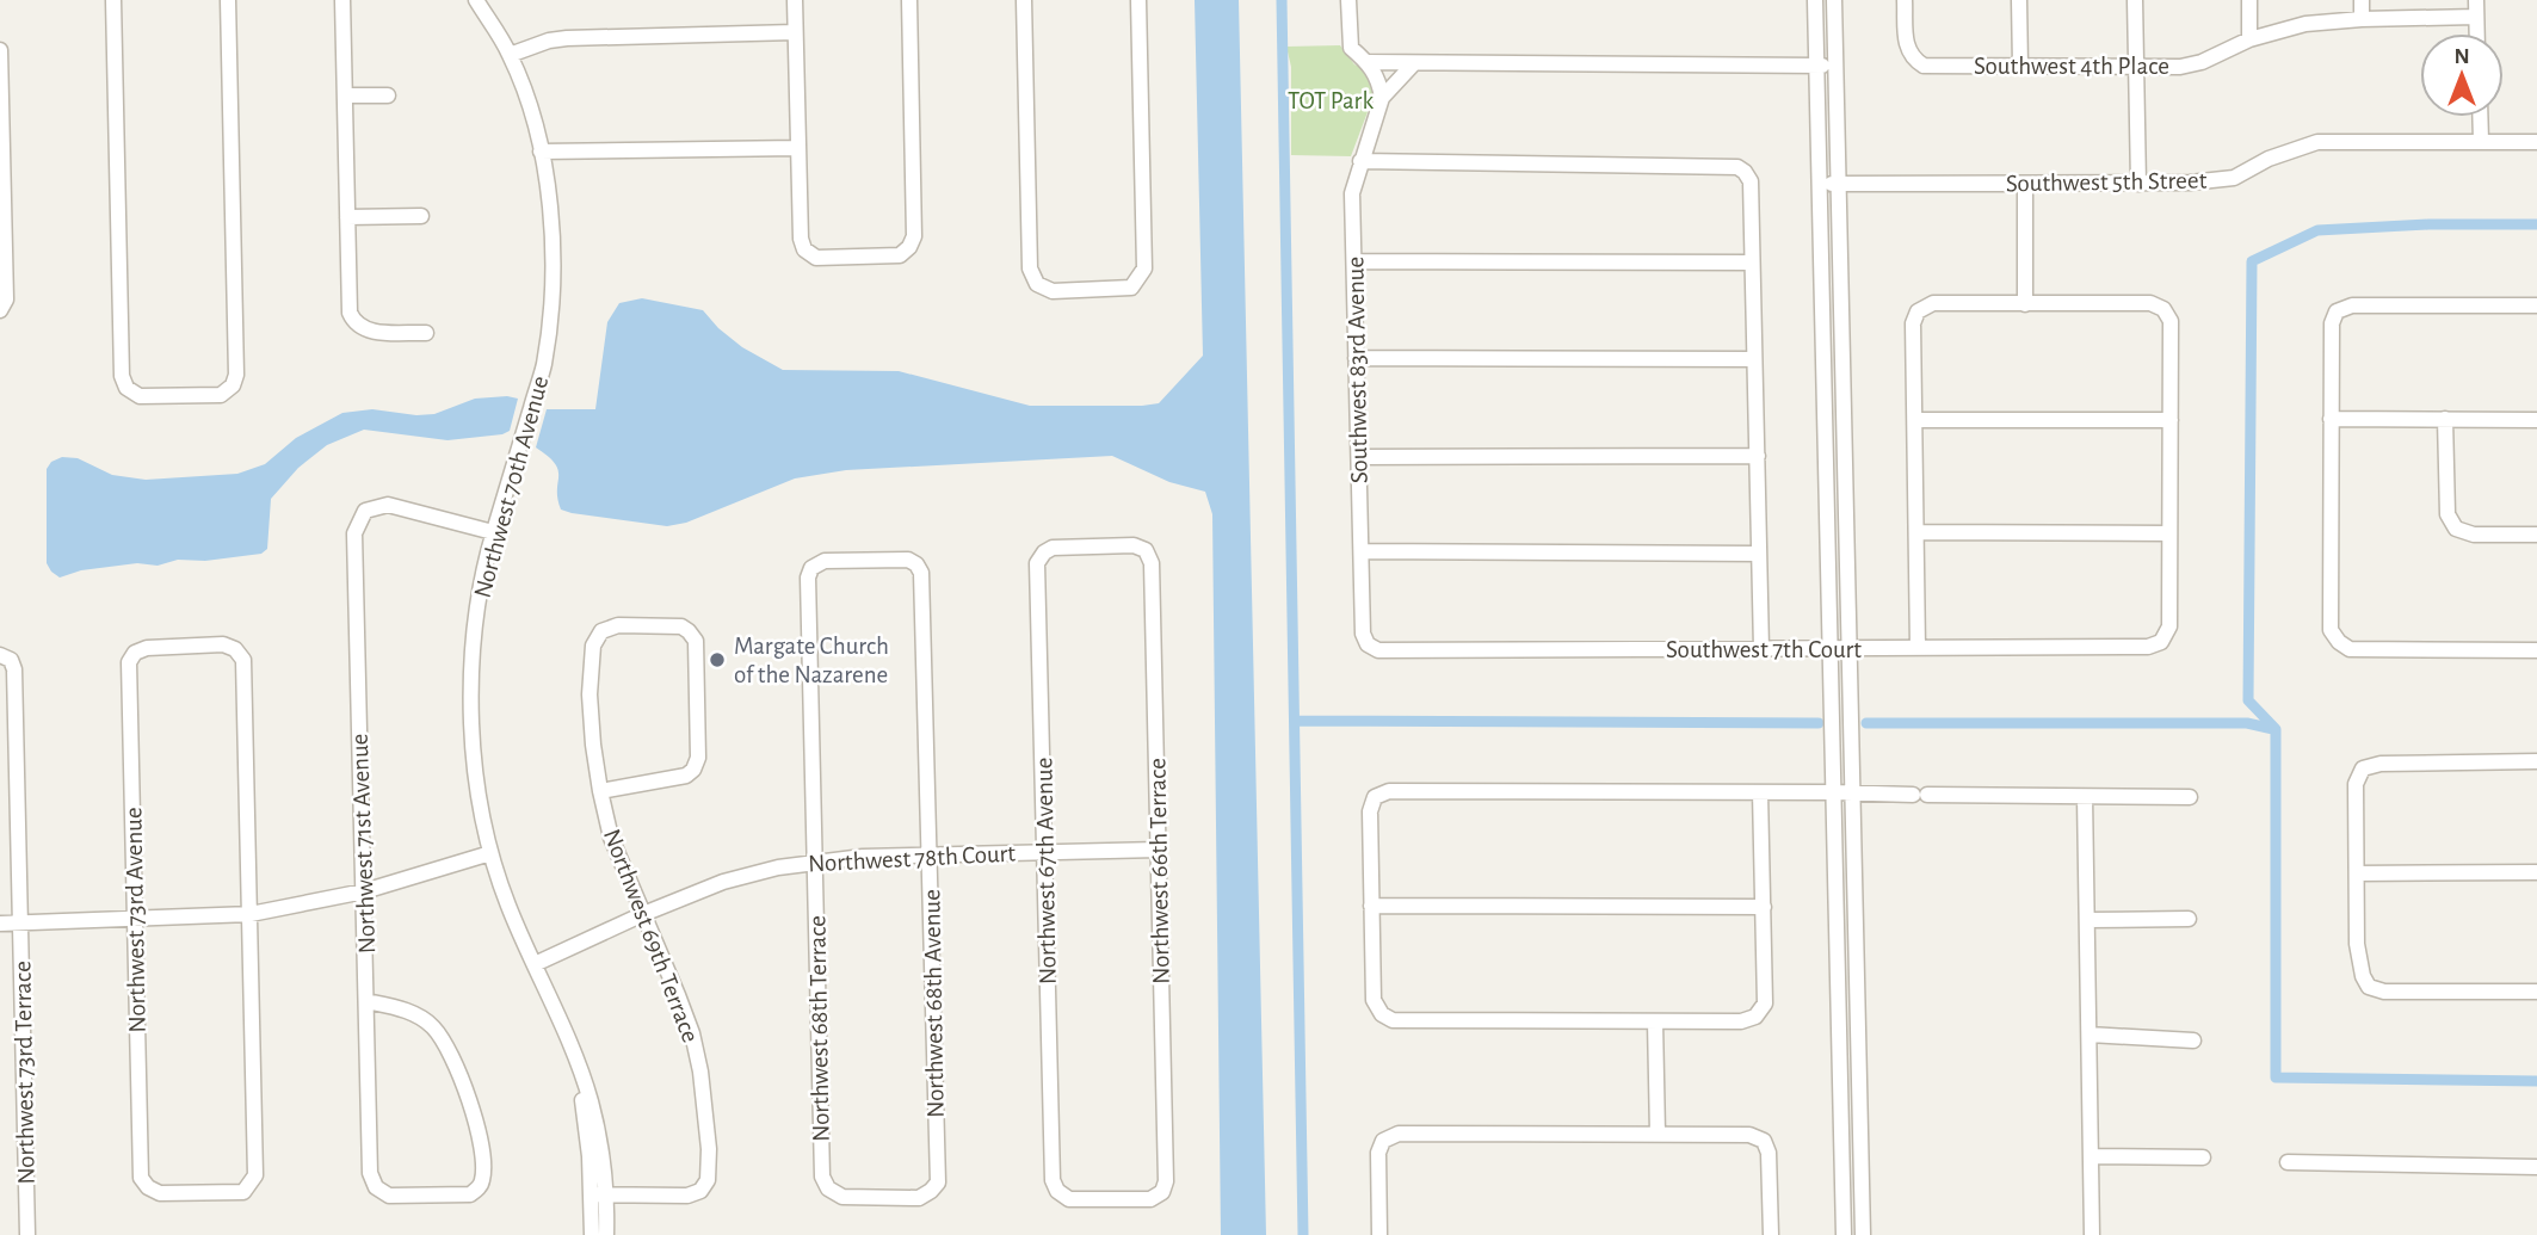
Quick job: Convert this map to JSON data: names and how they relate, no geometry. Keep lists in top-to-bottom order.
{
  "streets": {
    "street": [
      "Southwest 4th Place",
      "Southwest 5th Street",
      "Southwest 83rd Avenue",
      "Northwest 70th Avenue",
      "Southwest 7th Court",
      "Northwest 71st Avenue",
      "Northwest 78th Court",
      "Northwest 67th Avenue",
      "Northwest 66th Terrace",
      "Northwest 73rd Avenue",
      "Northwest 69th Terrace",
      "Northwest 68th Avenue",
      "Northwest 68th Terrace",
      "Northwest 73rd Terrace"
    ]
  },
  "crossings": [
    ["Southwest 83rd Avenue", "Southwest 7th Court"],
    ["Northwest 70th Avenue", "Northwest 71st Avenue"],
    ["Northwest 70th Avenue", "Northwest 78th Court"],
    ["Northwest 70th Avenue", "Northwest 69th Terrace"],
    ["Northwest 78th Court", "Northwest 67th Avenue"],
    ["Northwest 78th Court", "Northwest 66th Terrace"],
    ["Northwest 78th Court", "Northwest 69th Terrace"],
    ["Northwest 78th Court", "Northwest 68th Avenue"],
    ["Northwest 78th Court", "Northwest 68th Terrace"],
    ["Northwest 67th Avenue", "Northwest 66th Terrace"],
    ["Northwest 68th Avenue", "Northwest 68th Terrace"]
  ],
  "parks": ["TOT Park"],
  "places": ["Margate Church of the Nazarene"],
  "north": "top"
}
